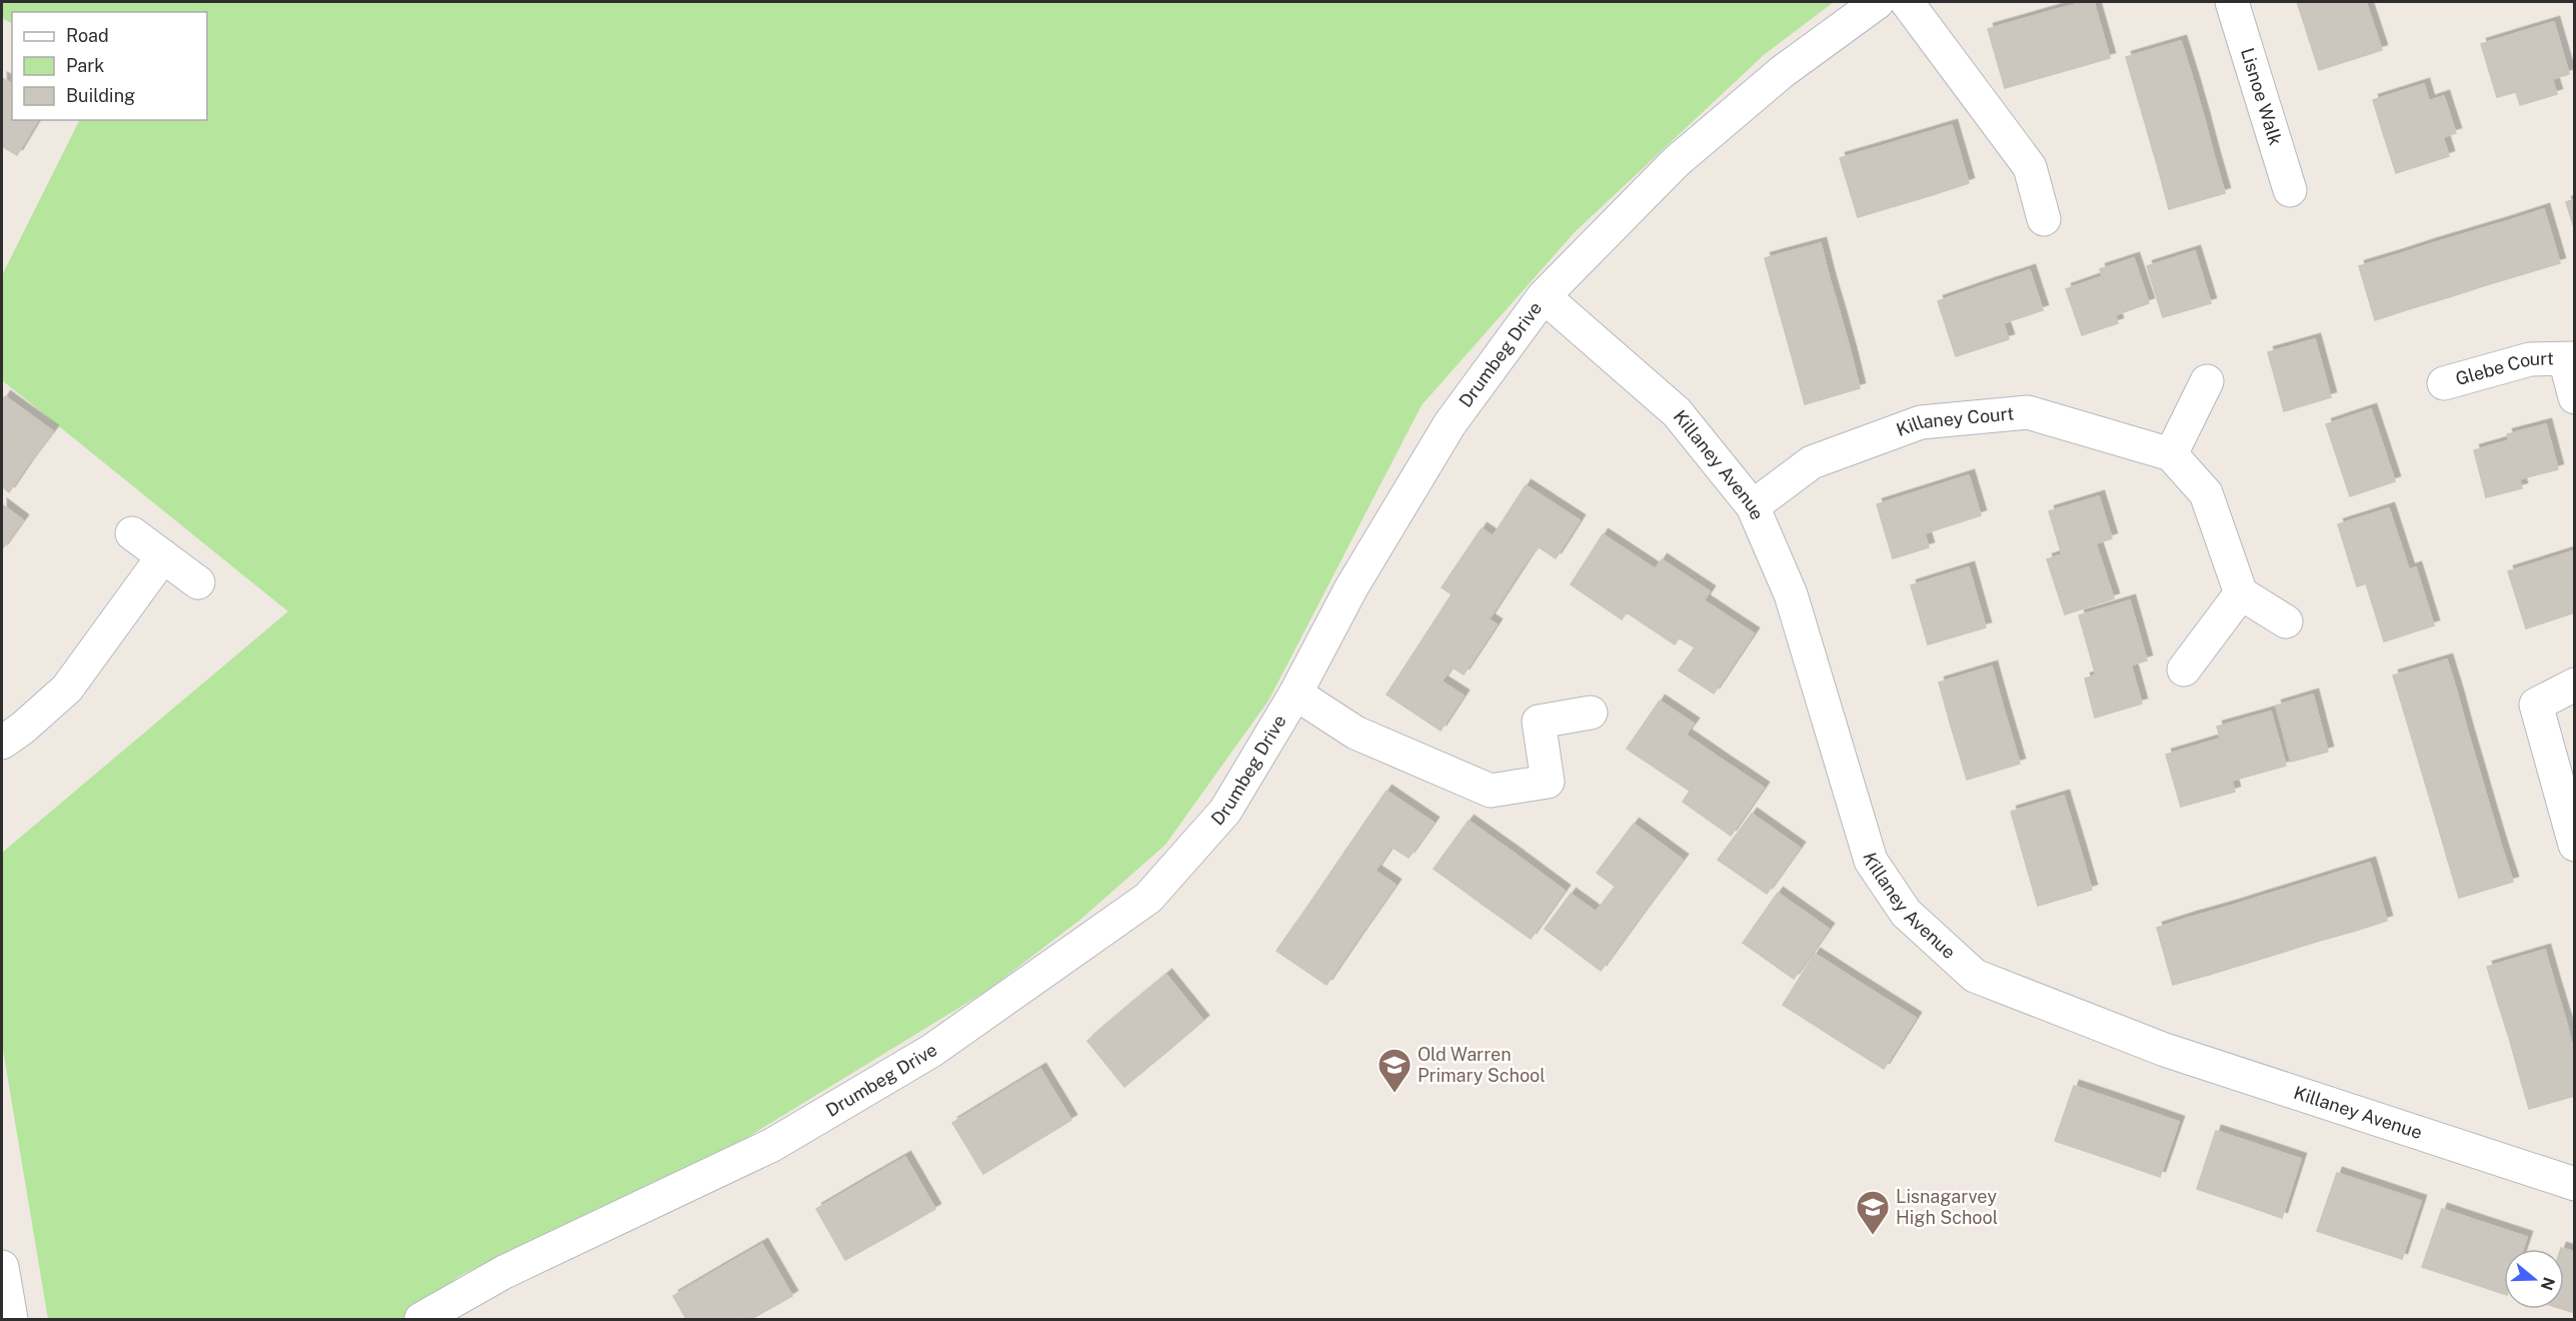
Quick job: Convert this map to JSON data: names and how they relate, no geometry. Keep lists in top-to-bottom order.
{
  "streets": {
    "street": [
      "Lisnoe Walk",
      "Drumbeg Drive",
      "Glebe Court",
      "Killaney Court",
      "Killaney Avenue"
    ]
  },
  "crossings": [
    ["Drumbeg Drive", "Killaney Avenue"],
    ["Killaney Court", "Killaney Avenue"]
  ],
  "places": {
    "school or university": ["Old Warren Primary School", "Lisnagarvey High School"]
  },
  "legend": ["Road", "Park", "Building"],
  "north": "right"
}
